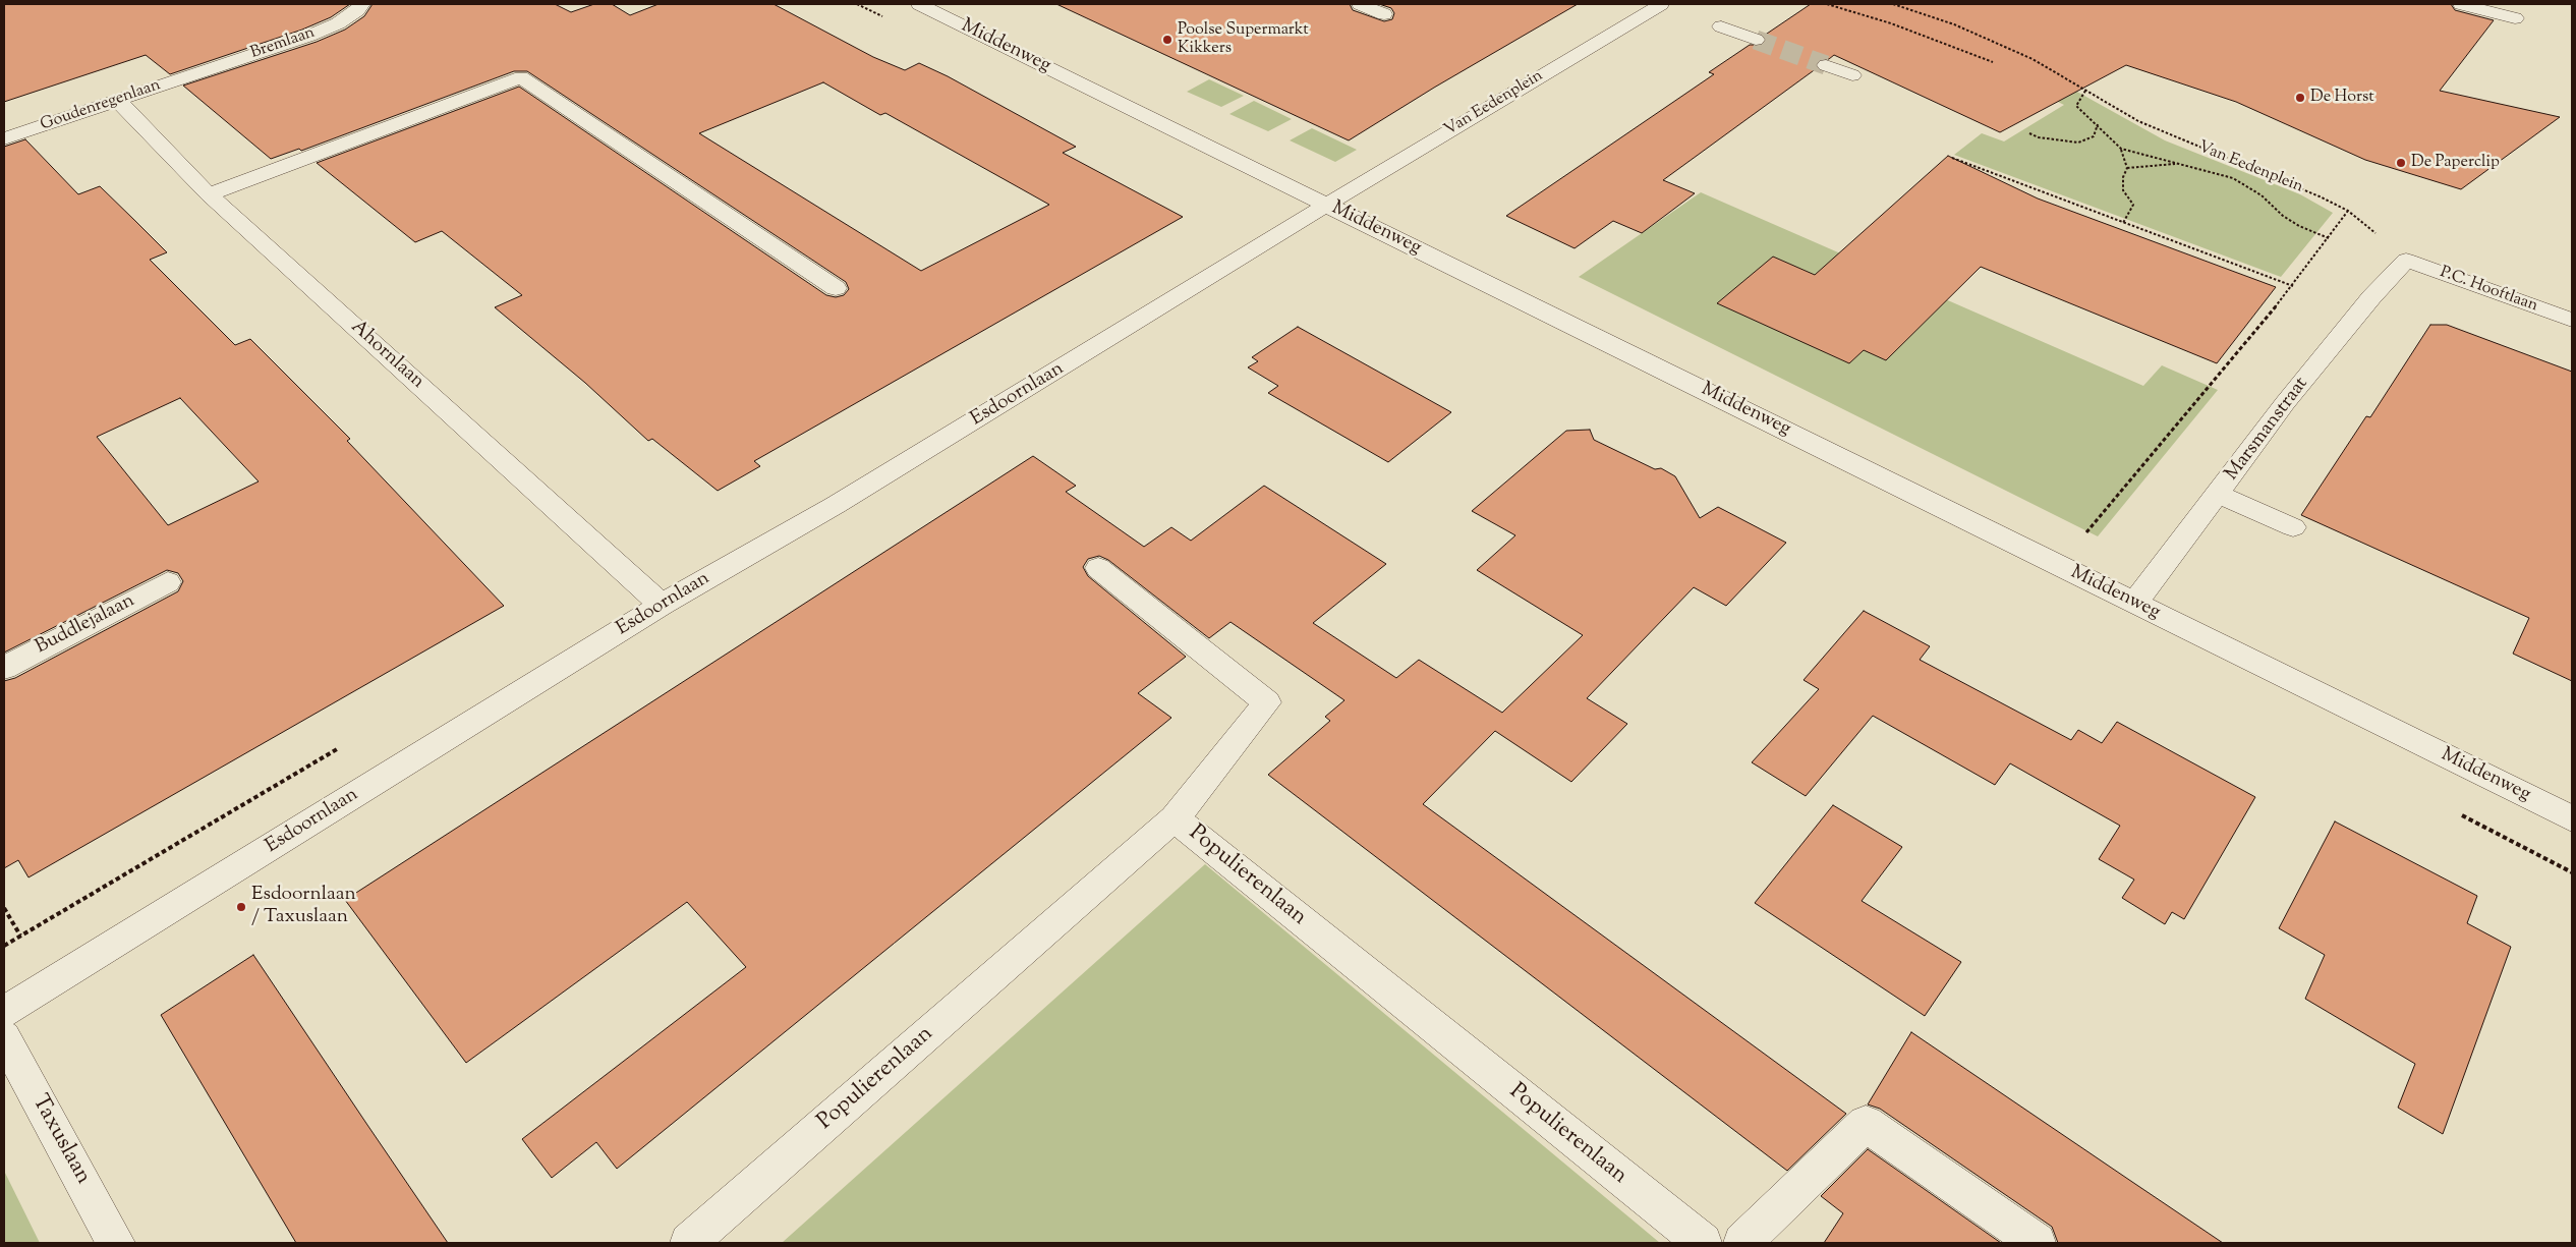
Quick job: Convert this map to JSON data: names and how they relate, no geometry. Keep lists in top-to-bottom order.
{
  "streets": {
    "street": [
      "Bremlaan",
      "Middenweg",
      "Van Eedenplein",
      "Goudenregenlaan",
      "P.C. Hooftlaan",
      "Ahornlaan",
      "Esdoornlaan",
      "Marsmanstraat",
      "Buddlejalaan",
      "Populierenlaan",
      "Taxuslaan"
    ]
  },
  "crossings": [
    ["Bremlaan", "Goudenregenlaan"],
    ["Middenweg", "Van Eedenplein"],
    ["Middenweg", "Esdoornlaan"],
    ["Middenweg", "Marsmanstraat"],
    ["Van Eedenplein", "P.C. Hooftlaan"],
    ["Van Eedenplein", "Esdoornlaan"],
    ["Van Eedenplein", "Marsmanstraat"],
    ["Goudenregenlaan", "Ahornlaan"],
    ["P.C. Hooftlaan", "Marsmanstraat"],
    ["Ahornlaan", "Esdoornlaan"]
  ],
  "places": [
    "Poolse Supermarkt Kikkers",
    "De Horst",
    "De Paperclip",
    "Esdoornlaan / Taxuslaan"
  ]
}
